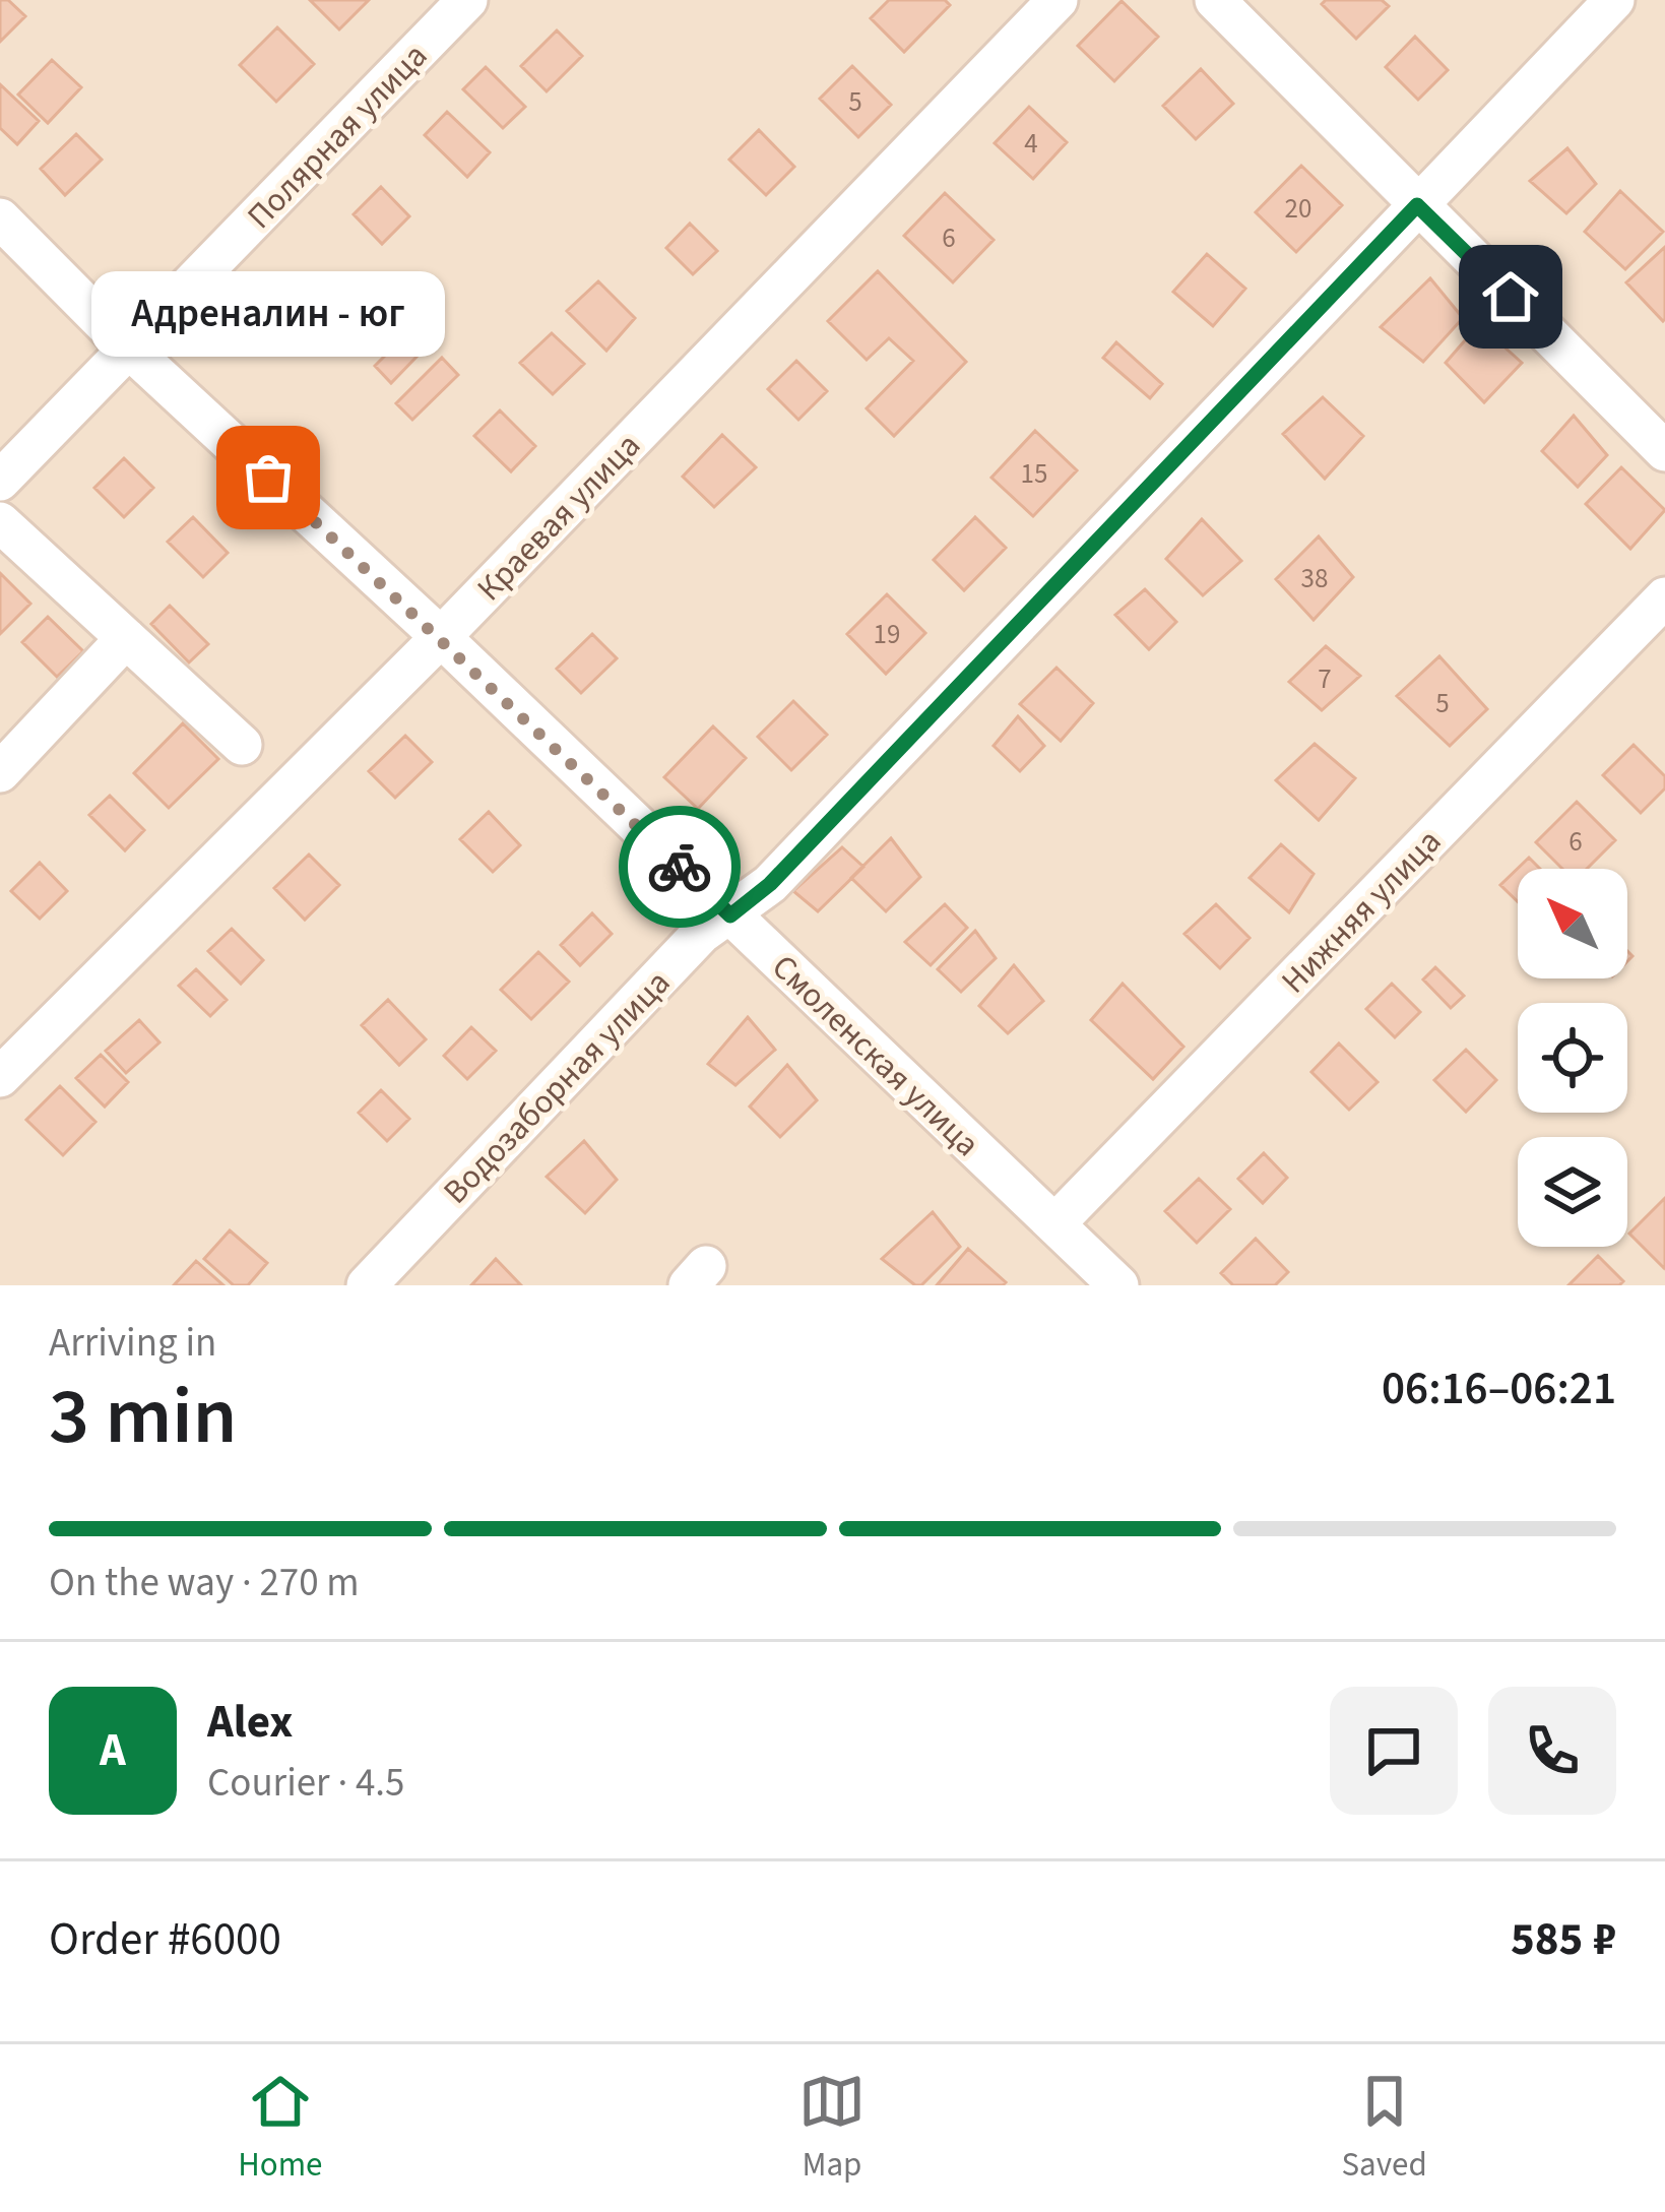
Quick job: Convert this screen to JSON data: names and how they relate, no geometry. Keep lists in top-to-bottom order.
{
  "streets": {
    "street": [
      "Полярная улица",
      "Краевая улица",
      "Нижняя улица",
      "Смоленская улица",
      "Водозаборная улица"
    ]
  },
  "crossings": [
    ["Полярная улица", "Смоленская улица"],
    ["Краевая улица", "Смоленская улица"],
    ["Нижняя улица", "Смоленская улица"],
    ["Смоленская улица", "Водозаборная улица"]
  ],
  "places": ["Адреналин - юг"],
  "house_numbers": [
    "5",
    "4",
    "20",
    "6",
    "15",
    "38",
    "19",
    "7",
    "5",
    "6"
  ],
  "north": "top left",
  "page": {
    "bubble": "Адреналин - юг",
    "heading": ["3 min", "Arriving in", "06:16–06:21"],
    "panel": [
      "Alex",
      "Courier · 4.5",
      "Order #6000",
      "585 ₽"
    ],
    "bar": "On the way · 270 m",
    "round": "A",
    "tabs": ["Home", "Map", "Saved"]
  }
}
